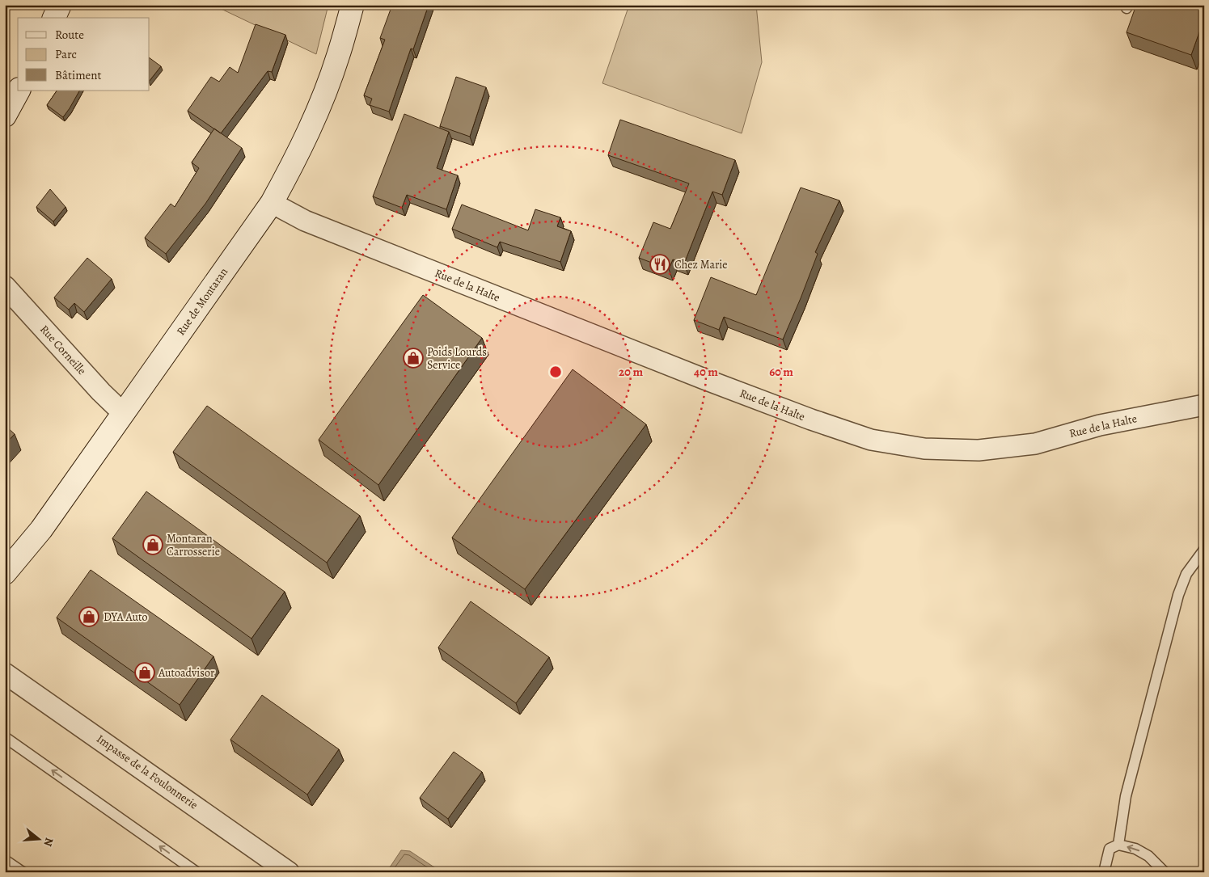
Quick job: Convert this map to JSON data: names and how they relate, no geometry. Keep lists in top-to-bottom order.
{
  "streets": {
    "street": [
      "Rue de la Halte",
      "Rue de Montaran",
      "Rue Corneille",
      "Impasse de la Foulonnerie"
    ]
  },
  "crossings": [
    ["Rue de la Halte", "Rue de Montaran"],
    ["Rue de Montaran", "Rue Corneille"]
  ],
  "places": {
    "restaurant": ["Chez Marie"],
    "shop": [
      "Poids Lourds Service",
      "Montaran Carrosserie",
      "DYA Auto",
      "Autoadvisor"
    ]
  },
  "legend": ["Route", "Parc", "Bâtiment"],
  "north": "right",
  "rings": ["20 m", "40 m", "60 m"]
}
